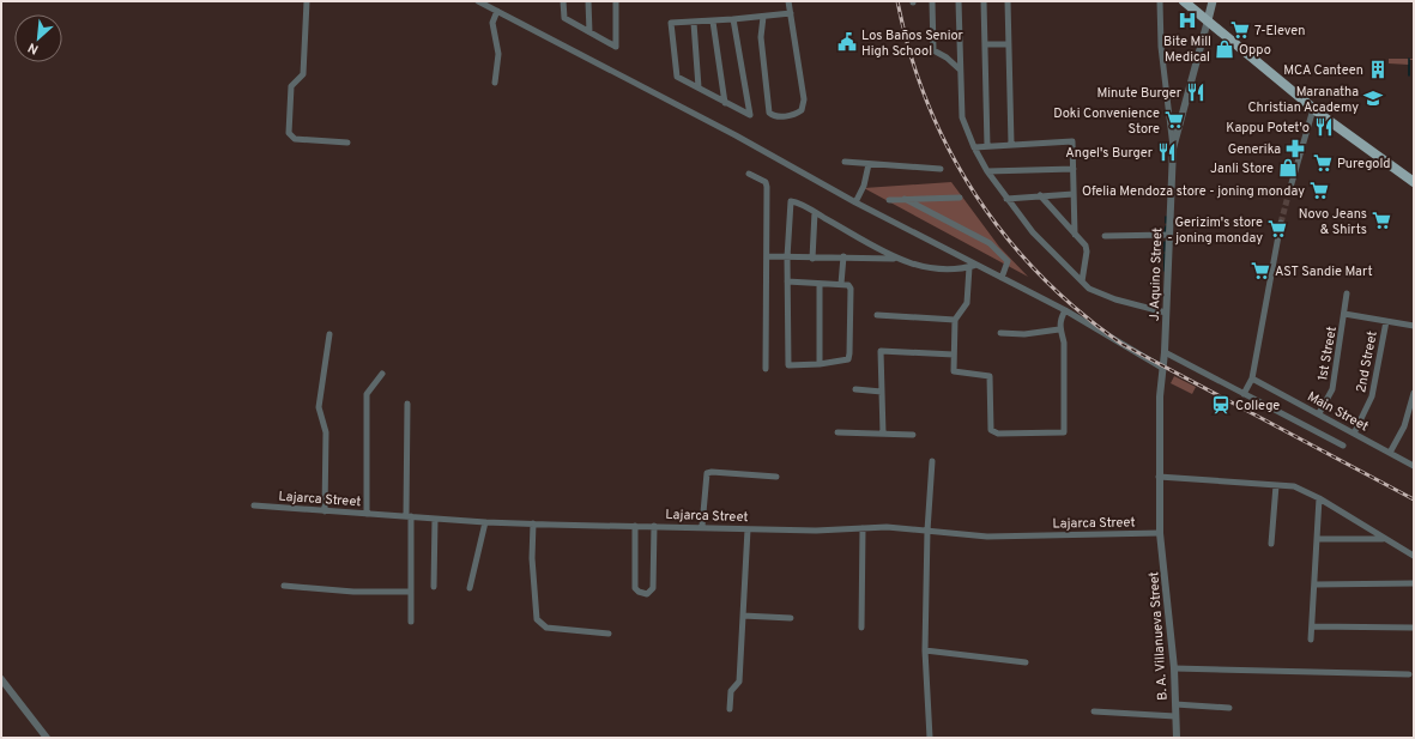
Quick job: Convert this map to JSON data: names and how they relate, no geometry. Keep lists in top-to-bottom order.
{
  "streets": {
    "street": [
      "J. Aquino Street",
      "1st Street",
      "2nd Street",
      "Main Street",
      "Lajarca Street",
      "B. A. Villanueva Street"
    ]
  },
  "crossings": [
    ["J. Aquino Street", "Lajarca Street"],
    ["J. Aquino Street", "B. A. Villanueva Street"],
    ["1st Street", "Main Street"],
    ["2nd Street", "Main Street"],
    ["Lajarca Street", "B. A. Villanueva Street"]
  ],
  "places": {
    "hospital": ["Bite Mill Medical"],
    "supermarket": [
      "7-Eleven",
      "Doki Convenience Store",
      "Puregold",
      "Ofelia Mendoza store - joning monday",
      "Novo Jeans & Shirts",
      "Gerizim's store - joning monday",
      "AST Sandie Mart"
    ],
    "public building": ["Los Baños Senior High School"],
    "shop": ["Oppo", "Janli Store"],
    "building": ["MCA Canteen"],
    "restaurant": ["Minute Burger", "Kappu Potet'o", "Angel's Burger"],
    "school or university": ["Maranatha Christian Academy"],
    "pharmacy": ["Generika"],
    "station": ["College"]
  },
  "north": "bottom left"
}
